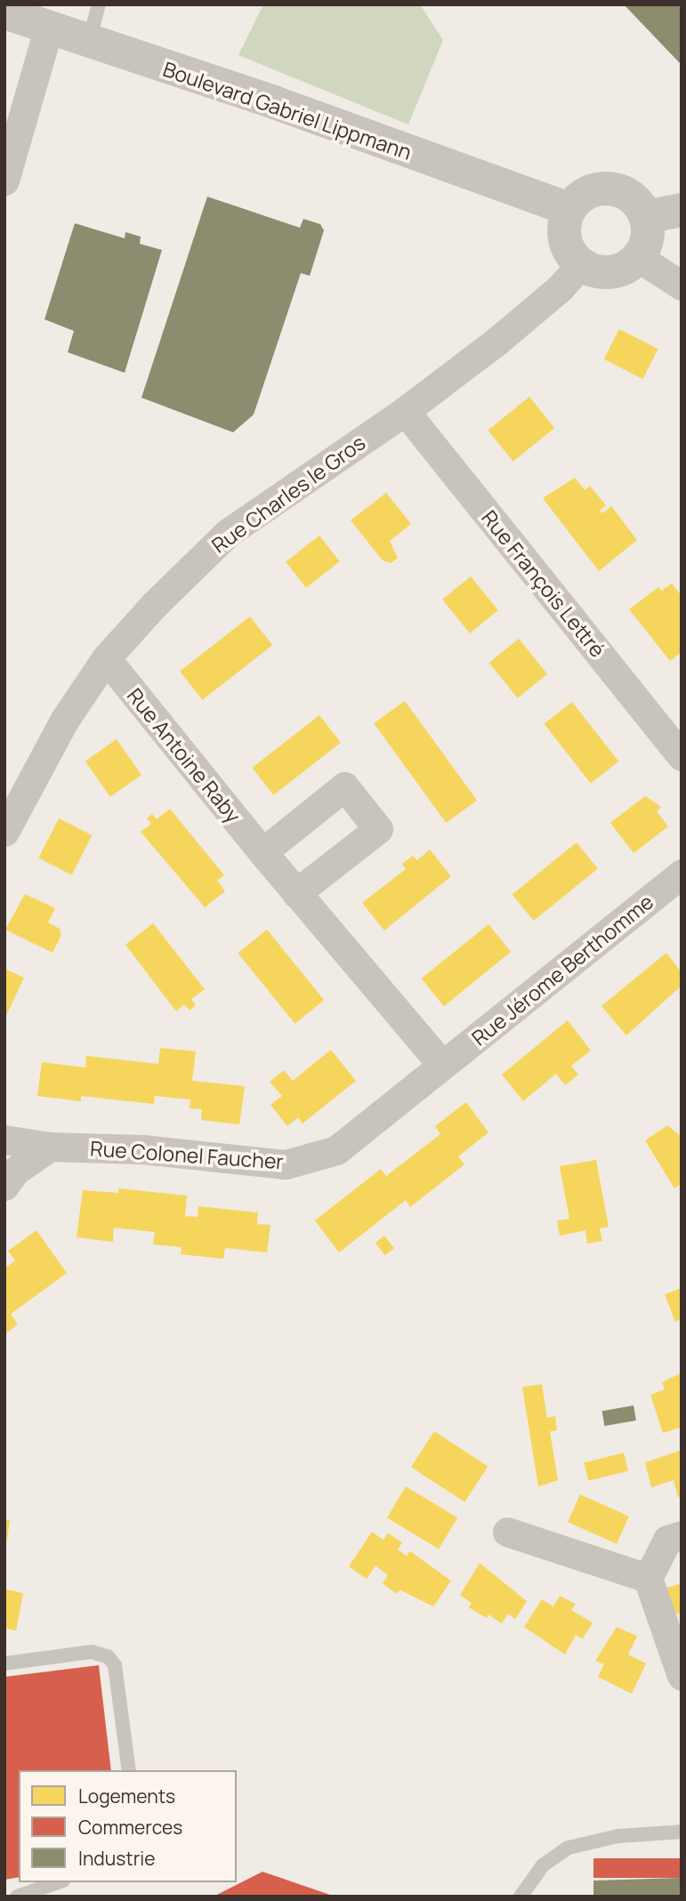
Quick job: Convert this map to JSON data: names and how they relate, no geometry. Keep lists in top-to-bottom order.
{
  "streets": {
    "street": [
      "Boulevard Gabriel Lippmann",
      "Rue Charles le Gros",
      "Rue François Lettré",
      "Rue Antoine Raby",
      "Rue Jérome Berthomme",
      "Rue Colonel Faucher"
    ]
  },
  "crossings": [
    ["Boulevard Gabriel Lippmann", "Rue Charles le Gros"],
    ["Rue Charles le Gros", "Rue François Lettré"],
    ["Rue Charles le Gros", "Rue Antoine Raby"],
    ["Rue Antoine Raby", "Rue Jérome Berthomme"],
    ["Rue Antoine Raby", "Rue Colonel Faucher"],
    ["Rue Jérome Berthomme", "Rue Colonel Faucher"]
  ],
  "legend": ["Logements", "Commerces", "Industrie"]
}
